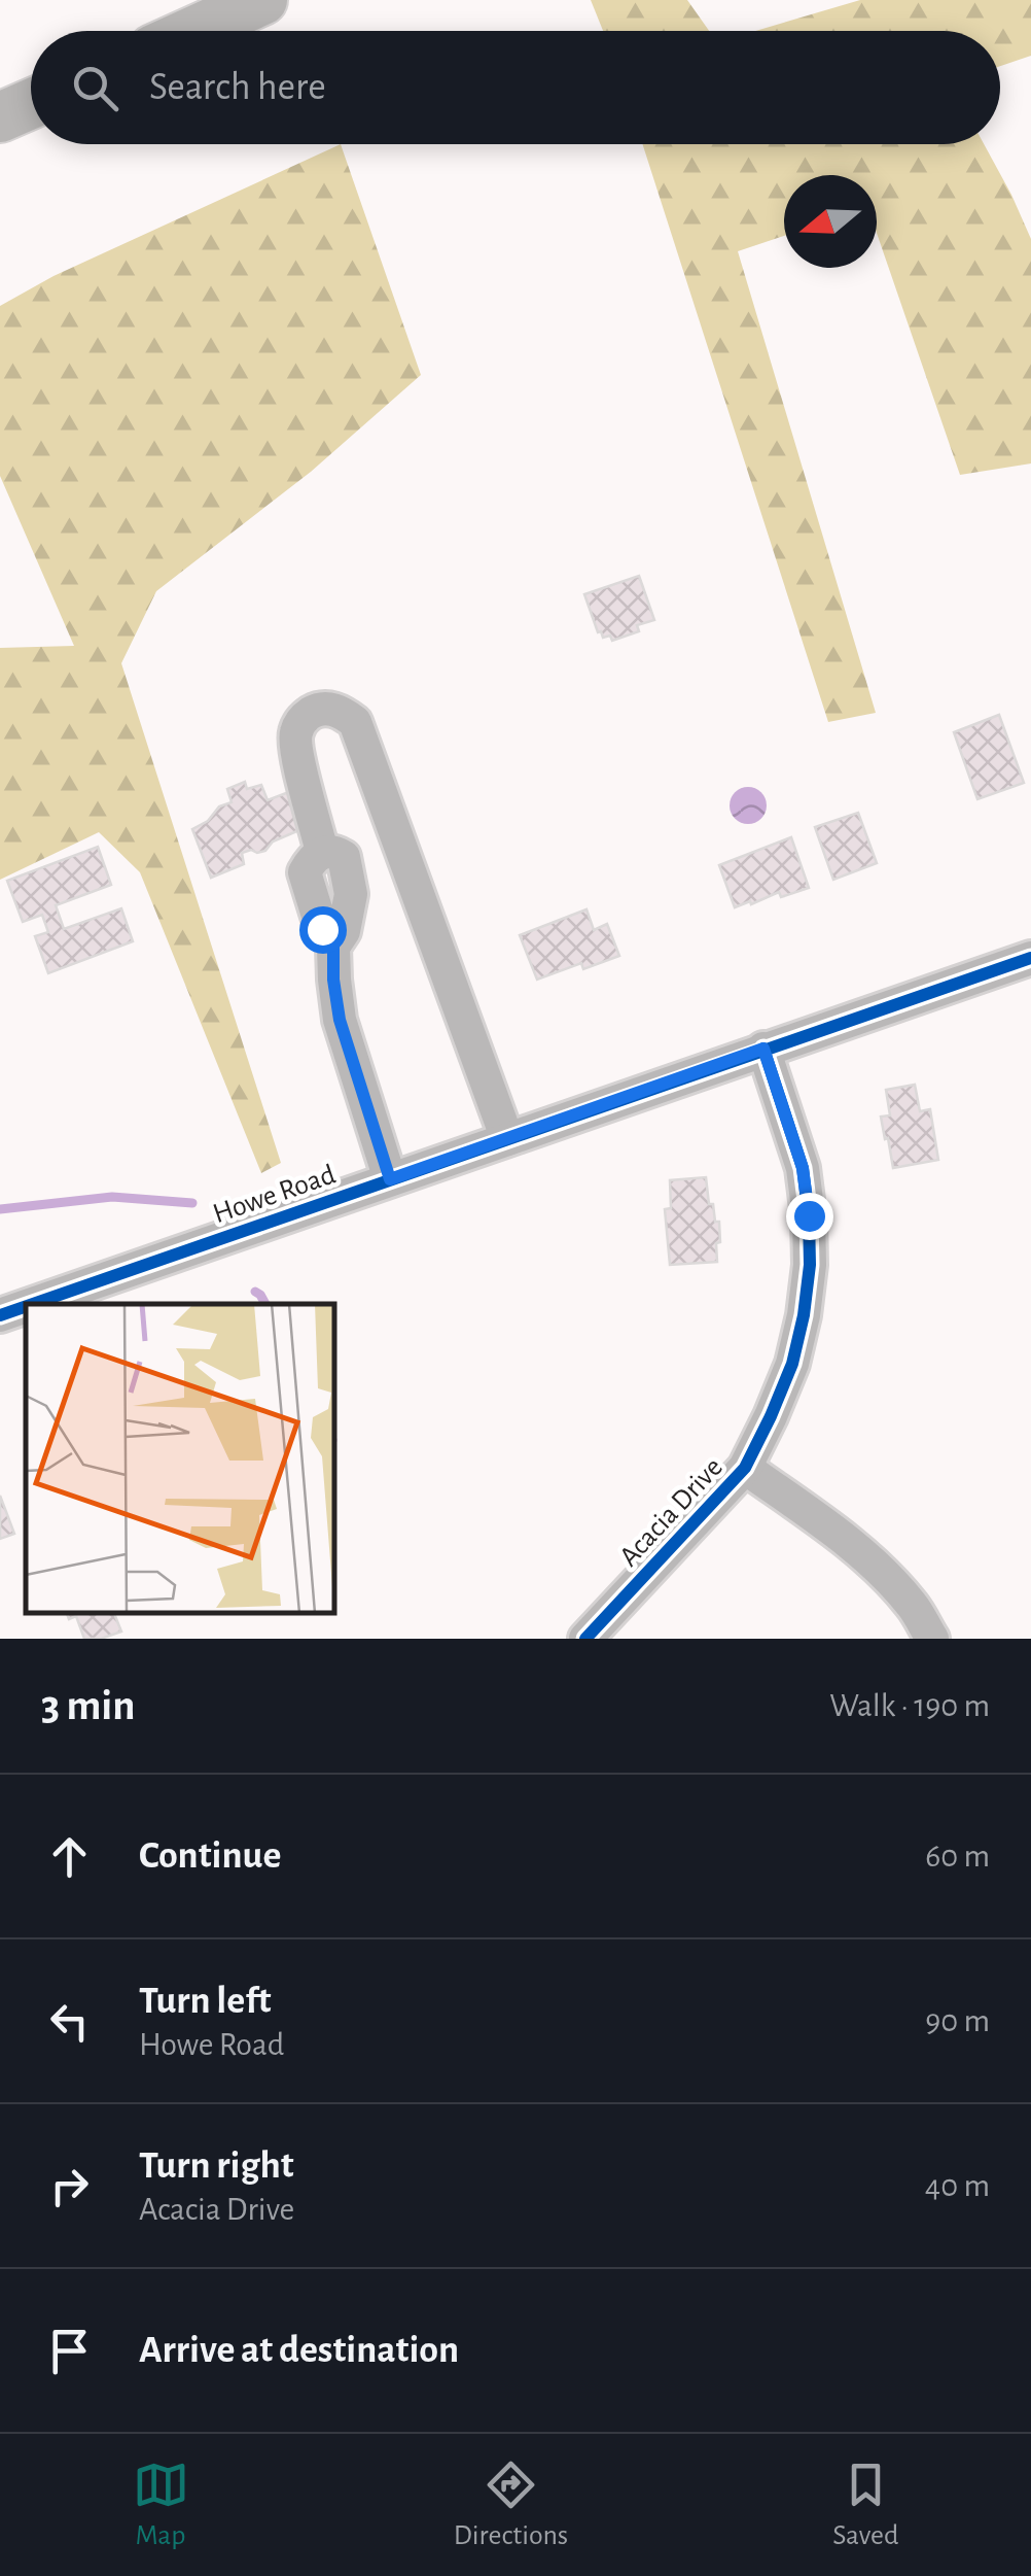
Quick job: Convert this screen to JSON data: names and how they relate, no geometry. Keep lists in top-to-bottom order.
{
  "streets": {
    "street": ["Howe Road", "Acacia Drive"]
  },
  "crossings": [
    ["Howe Road", "Acacia Drive"]
  ],
  "north": "left",
  "page": {
    "search": "Search here",
    "heading": ["3 min", "Walk · 190 m"],
    "list": [
      ["Continue", "60 m"],
      ["Turn left", "Howe Road", "90 m"],
      ["Turn right", "Acacia Drive", "40 m"],
      "Arrive at destination"
    ],
    "nav": ["Map", "Directions", "Saved"]
  }
}
